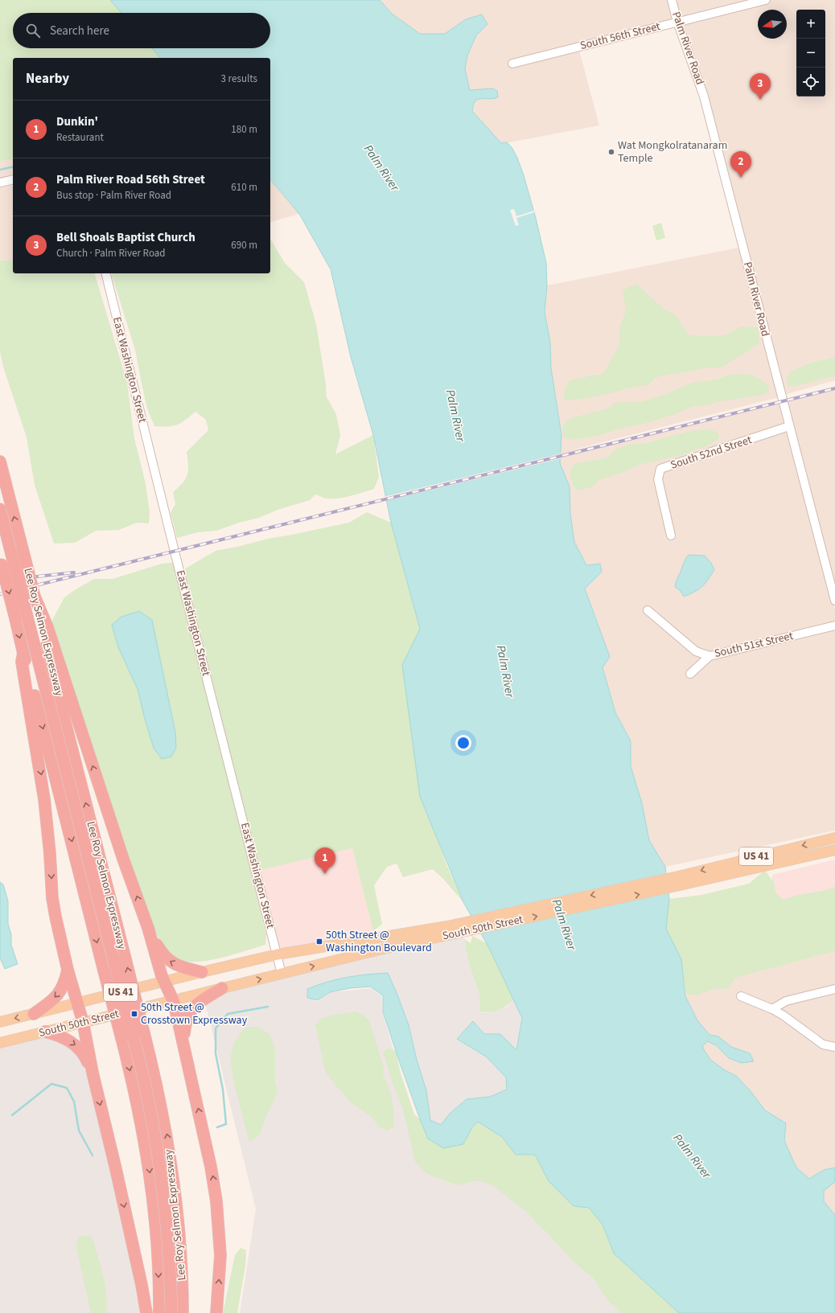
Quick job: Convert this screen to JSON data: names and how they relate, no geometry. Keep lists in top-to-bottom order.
{
  "streets": {
    "highway": ["Lee Roy Selmon Expressway"],
    "main road": ["US 41", "South 50th Street"],
    "street": [
      "South 56th Street",
      "Palm River Road",
      "East Washington Street",
      "South 52nd Street",
      "South 51st Street"
    ]
  },
  "crossings": [
    ["South 56th Street", "Palm River Road"],
    ["Palm River Road", "South 52nd Street"],
    ["East Washington Street", "South 50th Street"]
  ],
  "water": ["Palm River"],
  "places": {
    "other": ["Wat Mongkolratanaram Temple"],
    "transit": ["50th Street @ Washington Boulevard", "50th Street @ Crosstown Expressway"]
  },
  "north": "left",
  "page": {
    "map_buttons": ["+", "−"],
    "search": "Search here",
    "heading": ["Nearby", "3 results"],
    "pins": ["3", "2", "1"],
    "list": [
      {
        "mark": "1",
        "name": "Dunkin'",
        "note": "Restaurant",
        "value": "180 m"
      },
      {
        "mark": "2",
        "name": "Palm River Road 56th Street",
        "note": "Bus stop · Palm River Road",
        "value": "610 m"
      },
      {
        "mark": "3",
        "name": "Bell Shoals Baptist Church",
        "note": "Church · Palm River Road",
        "value": "690 m"
      }
    ]
  }
}
